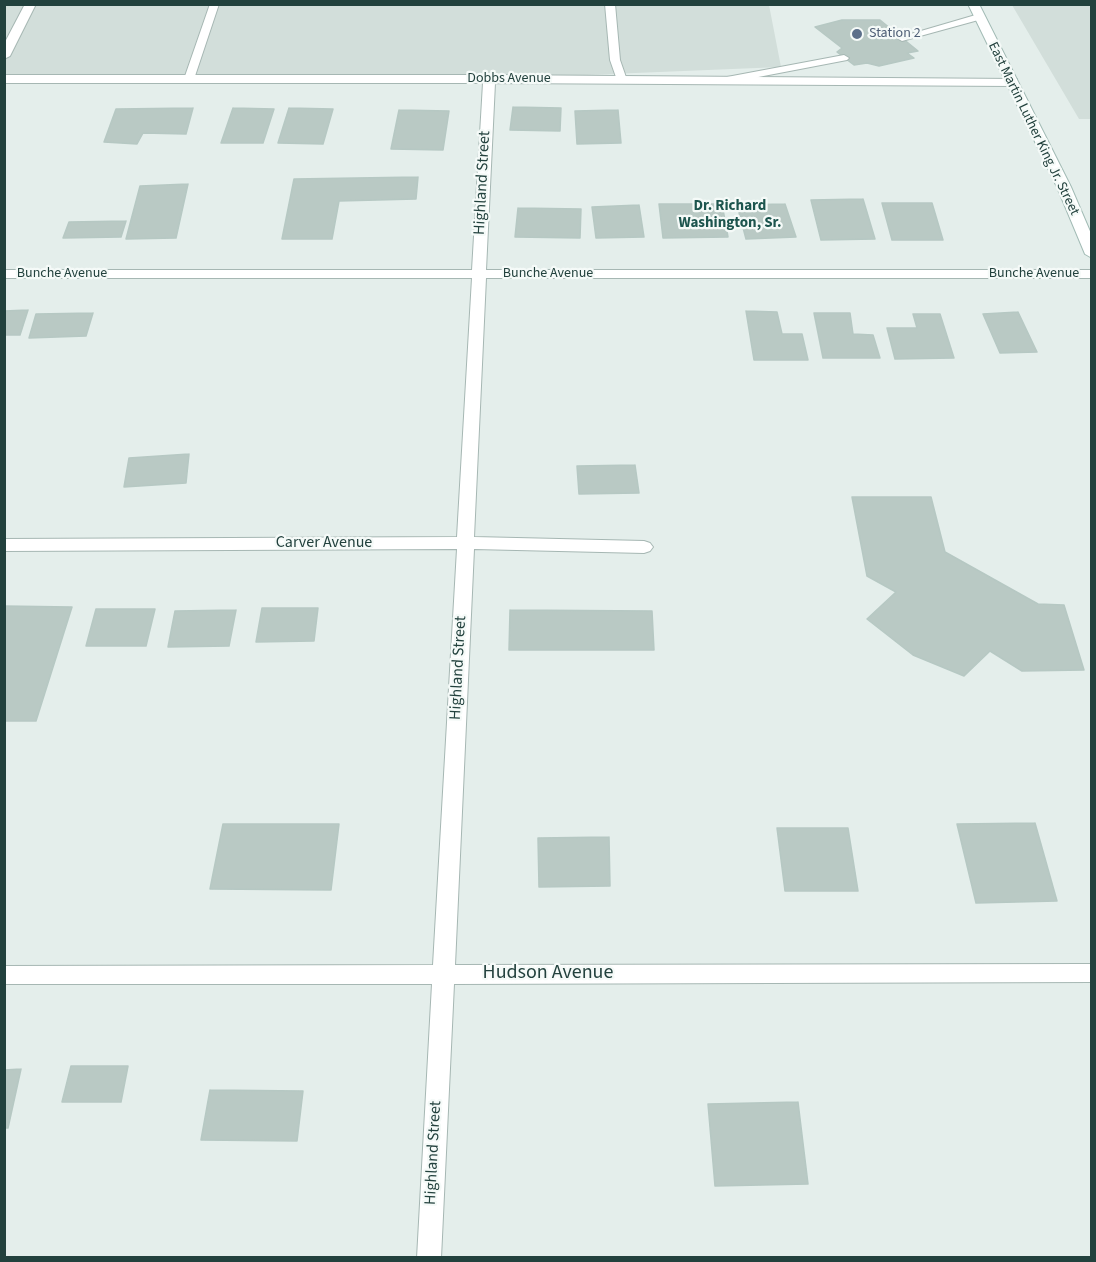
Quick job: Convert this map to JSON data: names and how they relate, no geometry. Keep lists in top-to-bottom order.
{
  "streets": {
    "street": [
      "Dobbs Avenue",
      "East Martin Luther King Jr. Street",
      "Highland Street",
      "Bunche Avenue",
      "Carver Avenue",
      "Hudson Avenue"
    ]
  },
  "crossings": [
    ["Dobbs Avenue", "East Martin Luther King Jr. Street"],
    ["Dobbs Avenue", "Highland Street"],
    ["Highland Street", "Bunche Avenue"],
    ["Highland Street", "Carver Avenue"],
    ["Highland Street", "Hudson Avenue"]
  ],
  "districts": ["Dr. Richard Washington, Sr."],
  "places": ["Station 2"]
}
